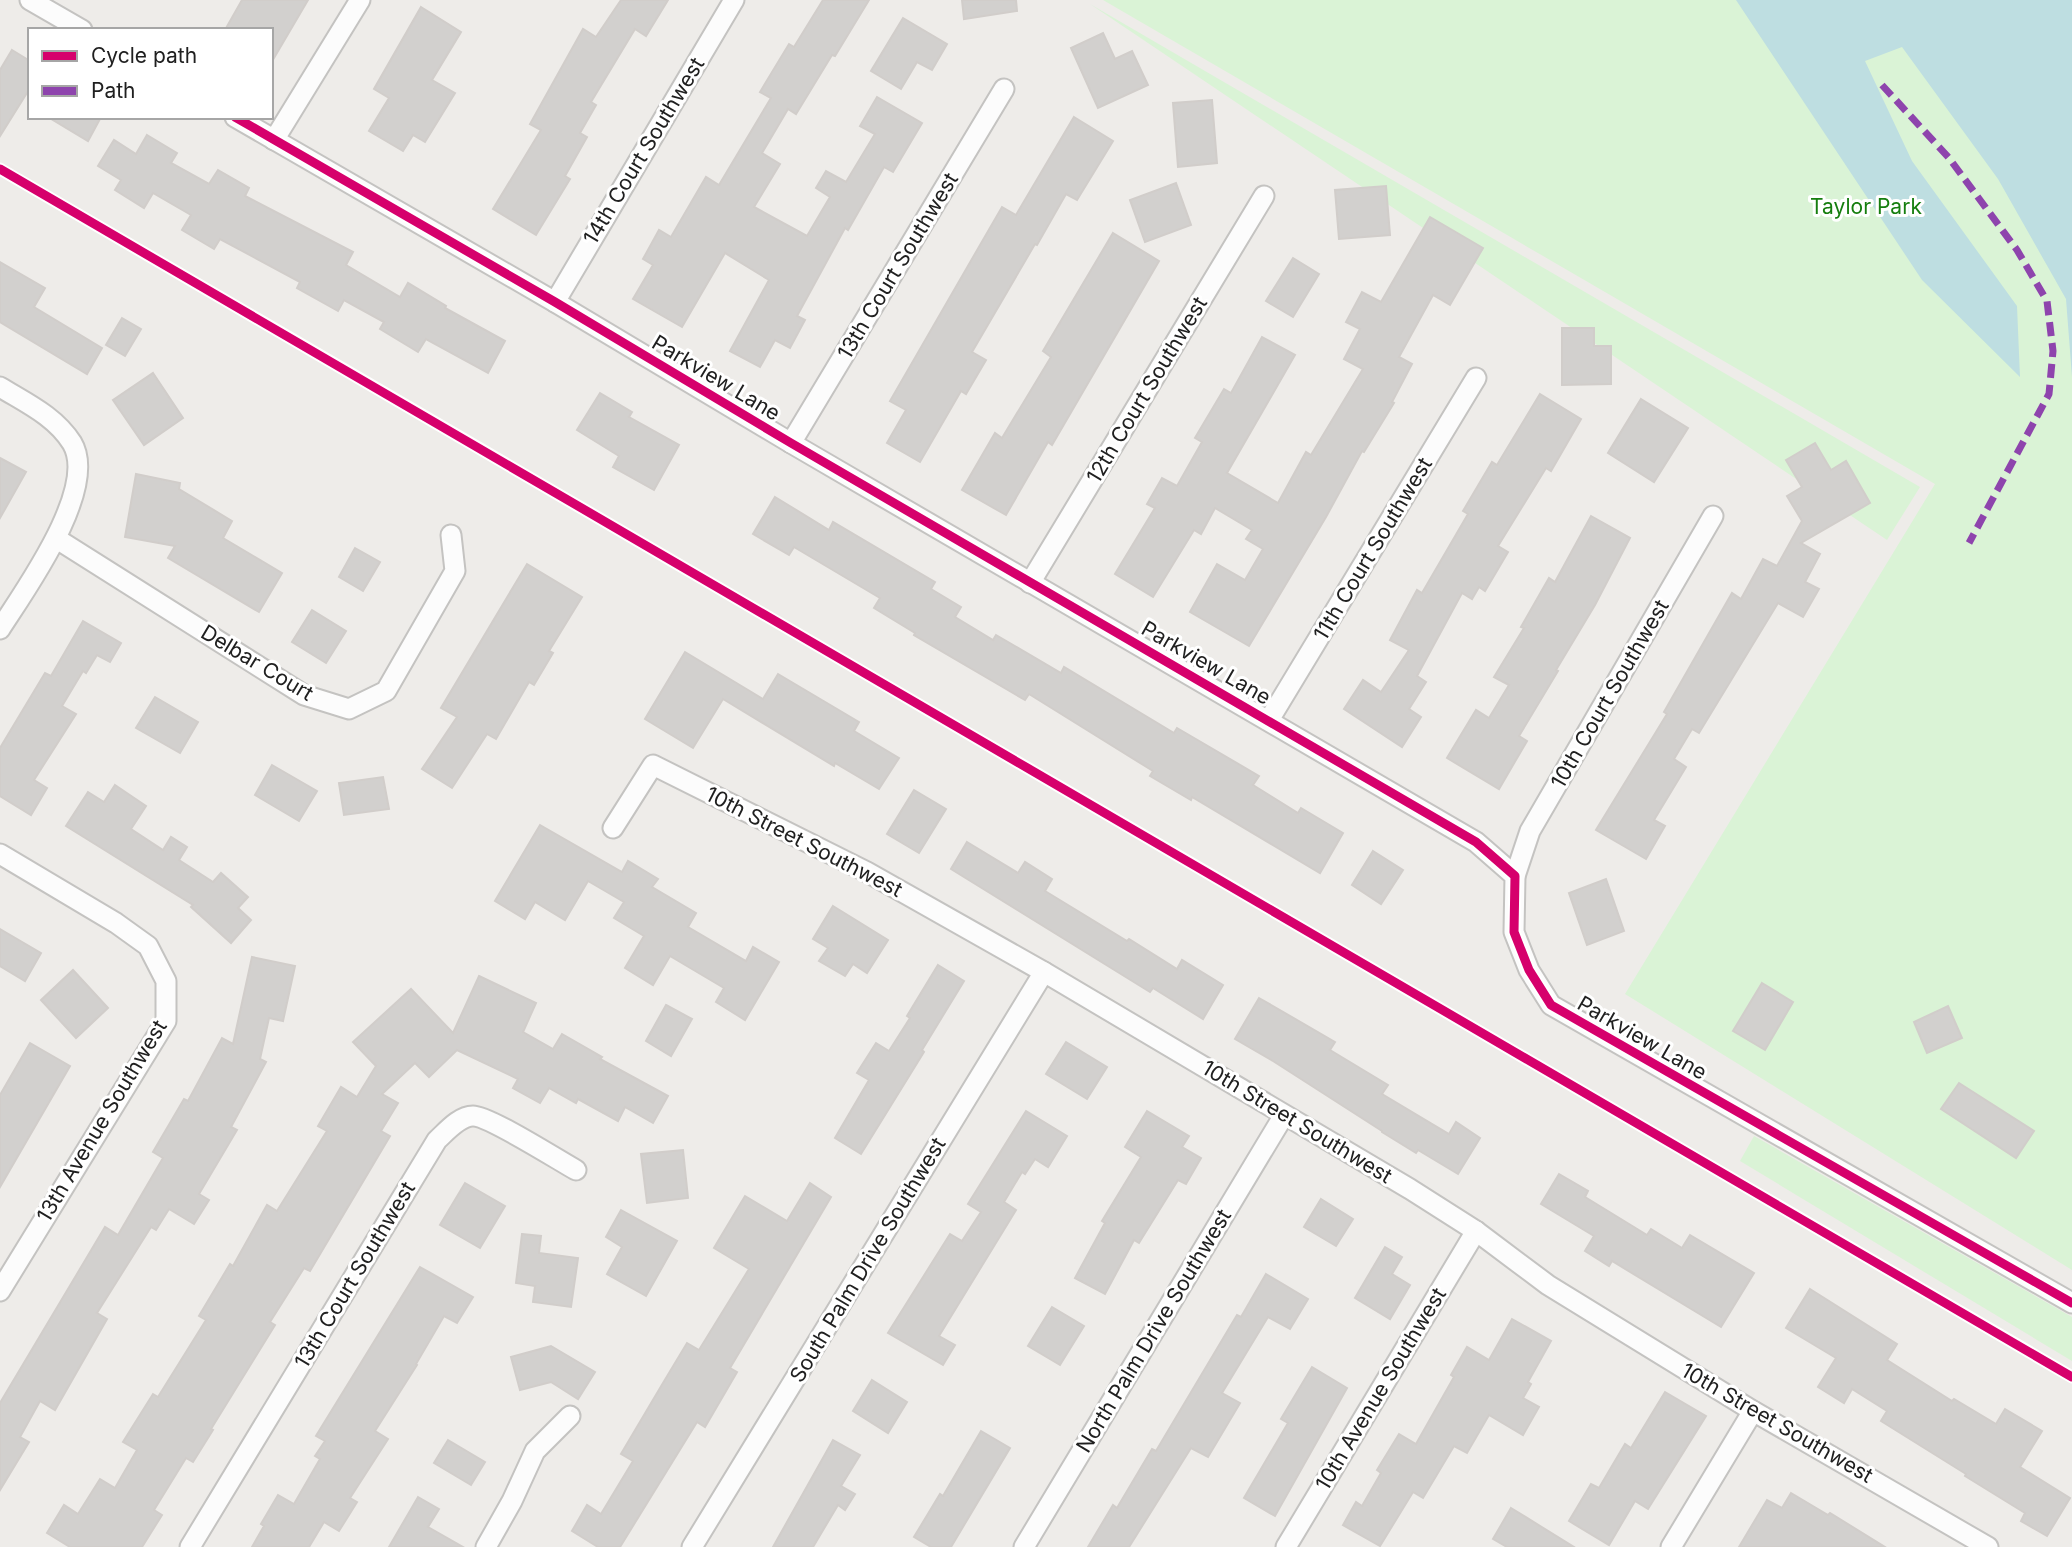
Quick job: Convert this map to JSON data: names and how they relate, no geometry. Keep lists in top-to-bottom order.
{
  "streets": {
    "street": [
      "14th Court Southwest",
      "13th Court Southwest",
      "Parkview Lane",
      "12th Court Southwest",
      "11th Court Southwest",
      "Delbar Court",
      "10th Court Southwest",
      "10th Street Southwest",
      "13th Avenue Southwest",
      "South Palm Drive Southwest",
      "North Palm Drive Southwest",
      "10th Avenue Southwest"
    ]
  },
  "crossings": [
    ["14th Court Southwest", "Parkview Lane"],
    ["13th Court Southwest", "Parkview Lane"],
    ["Parkview Lane", "12th Court Southwest"],
    ["Parkview Lane", "11th Court Southwest"],
    ["Parkview Lane", "10th Court Southwest"],
    ["10th Street Southwest", "South Palm Drive Southwest"],
    ["10th Street Southwest", "North Palm Drive Southwest"],
    ["10th Street Southwest", "10th Avenue Southwest"]
  ],
  "parks": ["Taylor Park"],
  "legend": ["Cycle path", "Path"]
}
